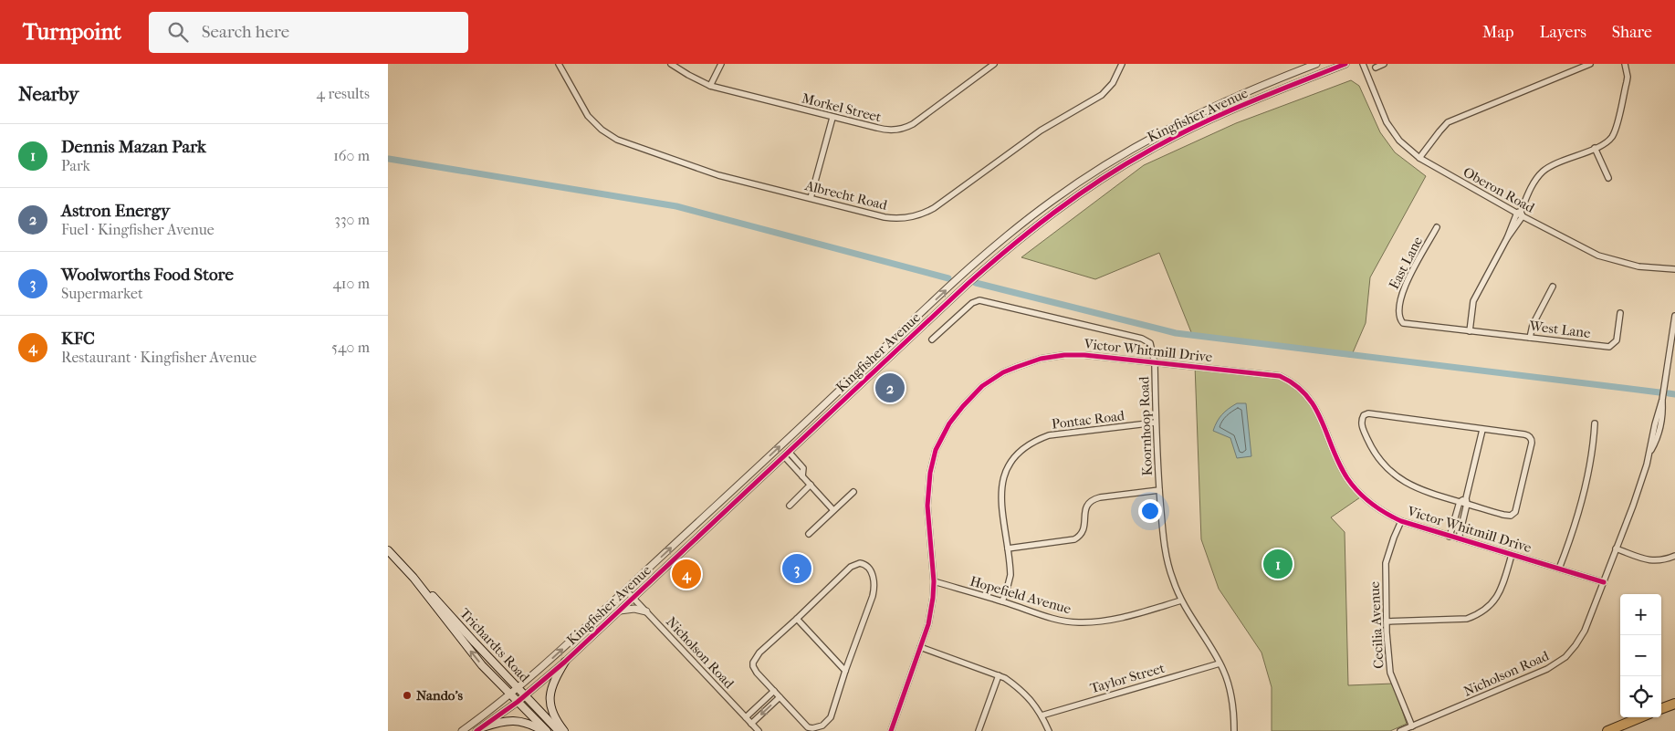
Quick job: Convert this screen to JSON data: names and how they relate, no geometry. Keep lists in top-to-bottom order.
{
  "streets": {
    "main road": ["Trichardts Road"],
    "street": [
      "Morkel Street",
      "Kingfisher Avenue",
      "Oberon Road",
      "Albrecht Road",
      "East Lane",
      "West Lane",
      "Victor Whitmill Drive",
      "Pontac Road",
      "Koornhoop Road",
      "Hopefield Avenue",
      "Cecilia Avenue",
      "Nicholson Road",
      "Taylor Street"
    ]
  },
  "crossings": [
    ["Kingfisher Avenue", "Trichardts Road"],
    ["Kingfisher Avenue", "Nicholson Road"],
    ["East Lane", "West Lane"],
    ["Victor Whitmill Drive", "Koornhoop Road"],
    ["Victor Whitmill Drive", "Hopefield Avenue"],
    ["Victor Whitmill Drive", "Cecilia Avenue"],
    ["Victor Whitmill Drive", "Nicholson Road"],
    ["Pontac Road", "Koornhoop Road"],
    ["Pontac Road", "Hopefield Avenue"],
    ["Koornhoop Road", "Hopefield Avenue"],
    ["Koornhoop Road", "Taylor Street"],
    ["Cecilia Avenue", "Nicholson Road"]
  ],
  "places": ["Nando's"],
  "page": {
    "header": "Turnpoint",
    "search": "Search here",
    "nav": ["Map", "Layers", "Share"],
    "heading": ["Nearby", "4 results"],
    "list": [
      {
        "mark": "1",
        "name": "Dennis Mazan Park",
        "note": "Park",
        "value": "160 m"
      },
      {
        "mark": "2",
        "name": "Astron Energy",
        "note": "Fuel · Kingfisher Avenue",
        "value": "330 m"
      },
      {
        "mark": "3",
        "name": "Woolworths Food Store",
        "note": "Supermarket",
        "value": "410 m"
      },
      {
        "mark": "4",
        "name": "KFC",
        "note": "Restaurant · Kingfisher Avenue",
        "value": "540 m"
      }
    ],
    "pins": [
      "2",
      "1",
      "3",
      "4"
    ],
    "map_buttons": ["+", "−"]
  }
}
